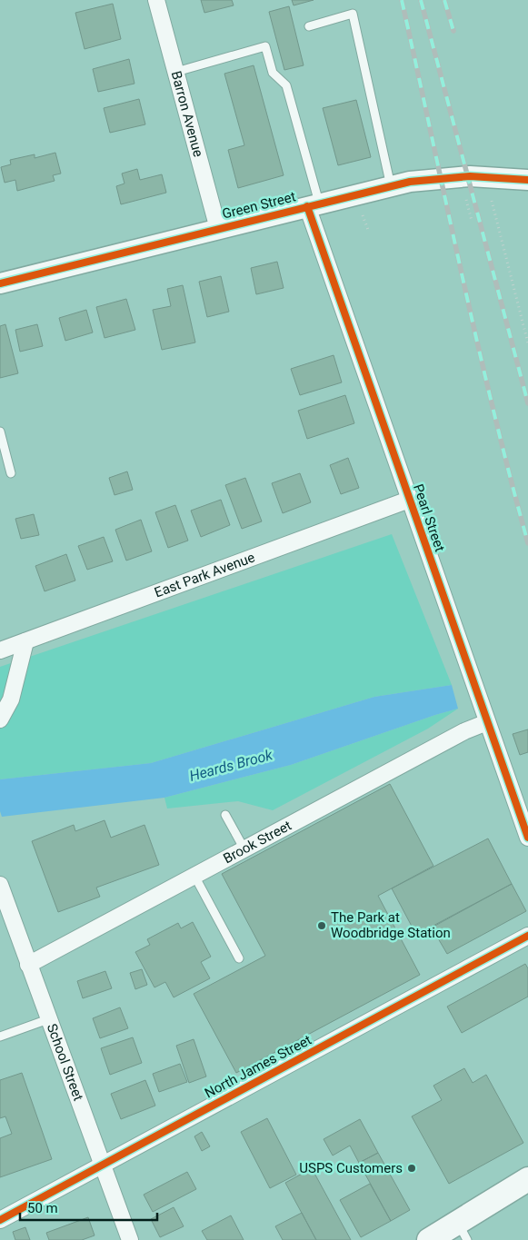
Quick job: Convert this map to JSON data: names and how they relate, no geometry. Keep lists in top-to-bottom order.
{
  "streets": {
    "street": [
      "Barron Avenue",
      "Green Street",
      "Pearl Street",
      "East Park Avenue",
      "Brook Street",
      "School Street",
      "North James Street"
    ]
  },
  "crossings": [
    ["Barron Avenue", "Green Street"],
    ["Green Street", "Pearl Street"],
    ["Pearl Street", "East Park Avenue"],
    ["Pearl Street", "Brook Street"],
    ["Brook Street", "School Street"],
    ["School Street", "North James Street"]
  ],
  "water": ["Heards Brook"],
  "places": ["The Park at Woodbridge Station", "USPS Customers"],
  "scale_bar": "50 m"
}
